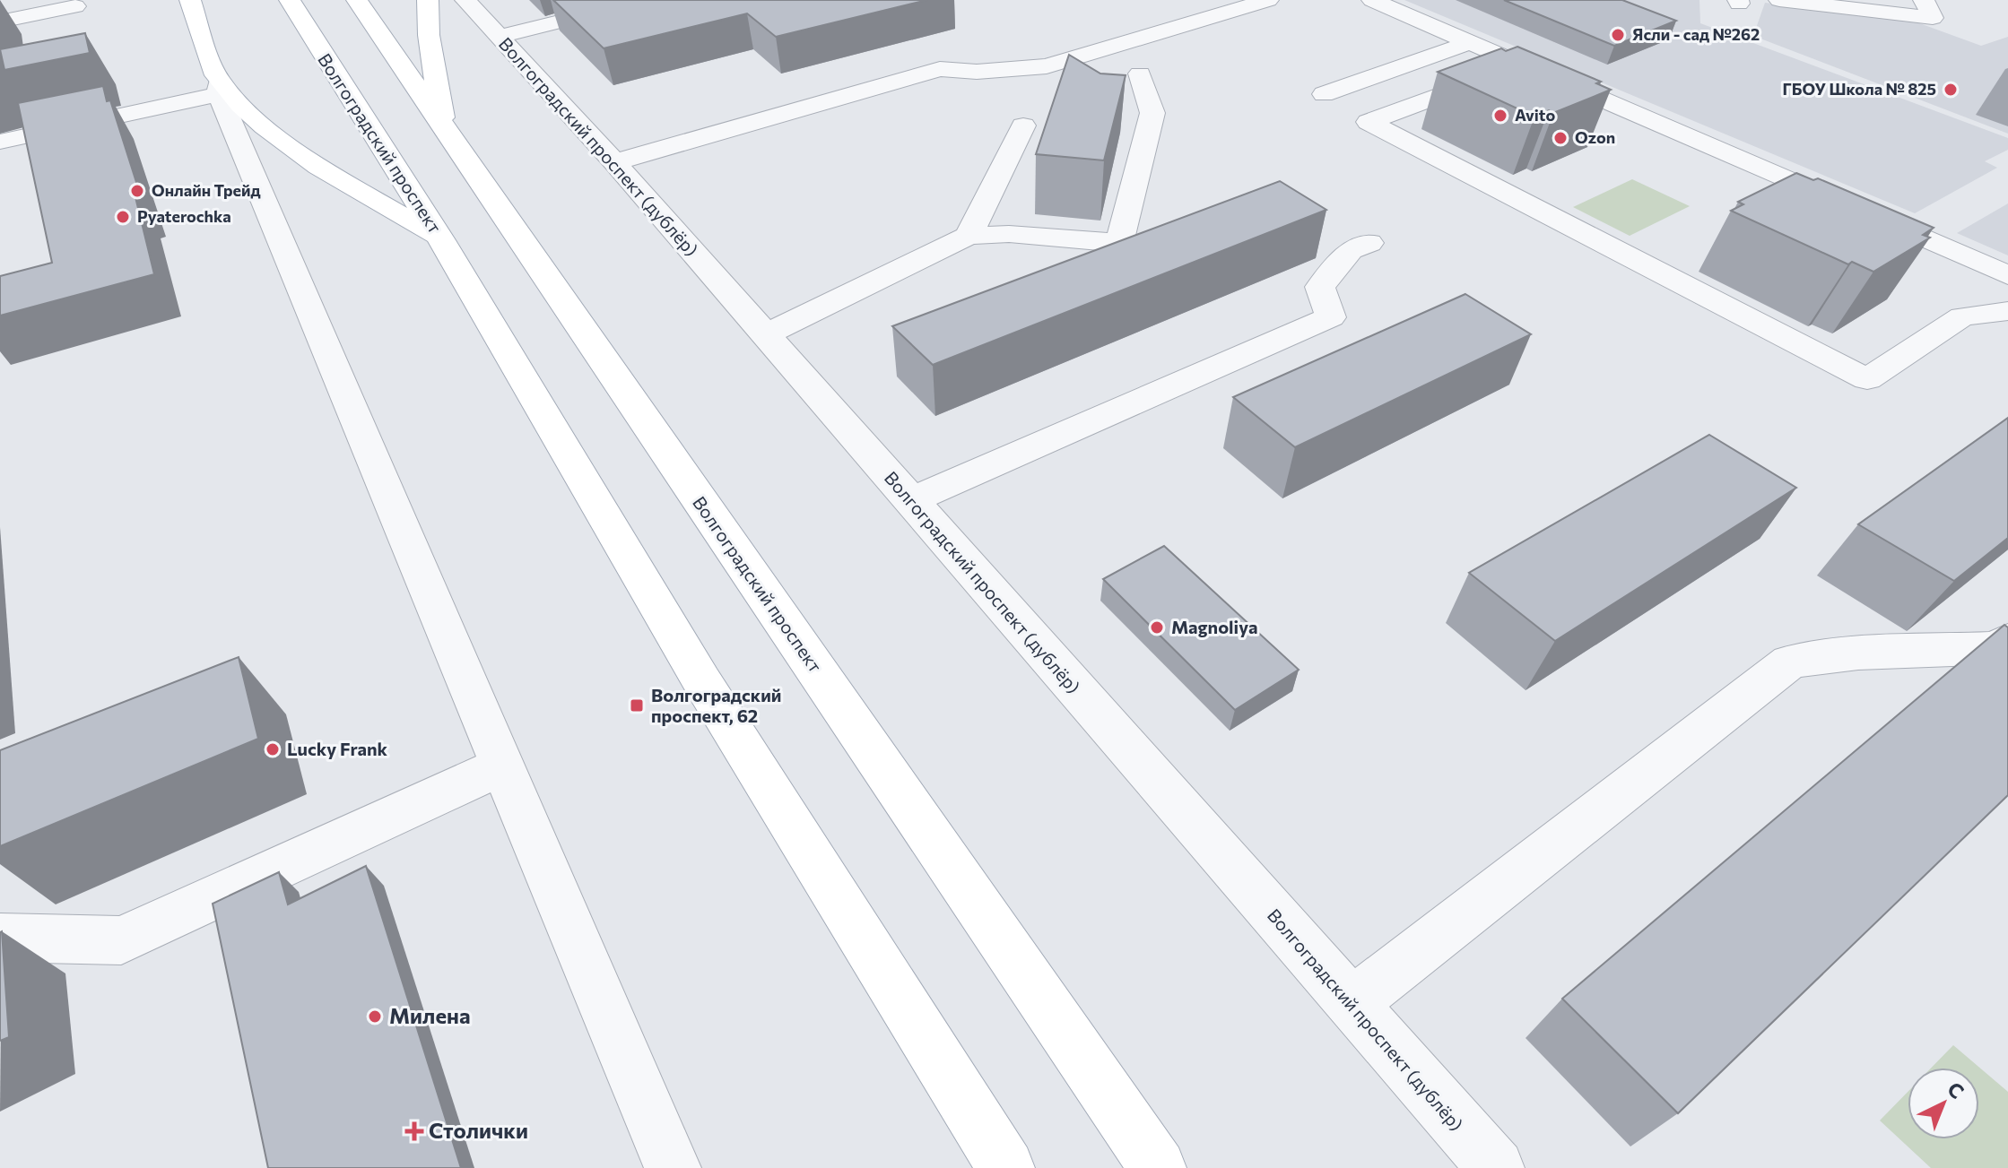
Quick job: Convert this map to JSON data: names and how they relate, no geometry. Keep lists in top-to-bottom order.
{
  "streets": {
    "main road": ["Волгоградский проспект"],
    "street": ["Волгоградский проспект (дублёр)"]
  },
  "places": {
    "other": [
      "Ясли - сад №262",
      "ГБОУ Школа № 825",
      "Avito",
      "Ozon",
      "Онлайн Трейд",
      "Pyaterochka",
      "Magnoliya",
      "Lucky Frank",
      "Милена"
    ],
    "transit": ["Волгоградский проспект, 62"],
    "health": ["Столички"]
  },
  "north": "top right"
}
